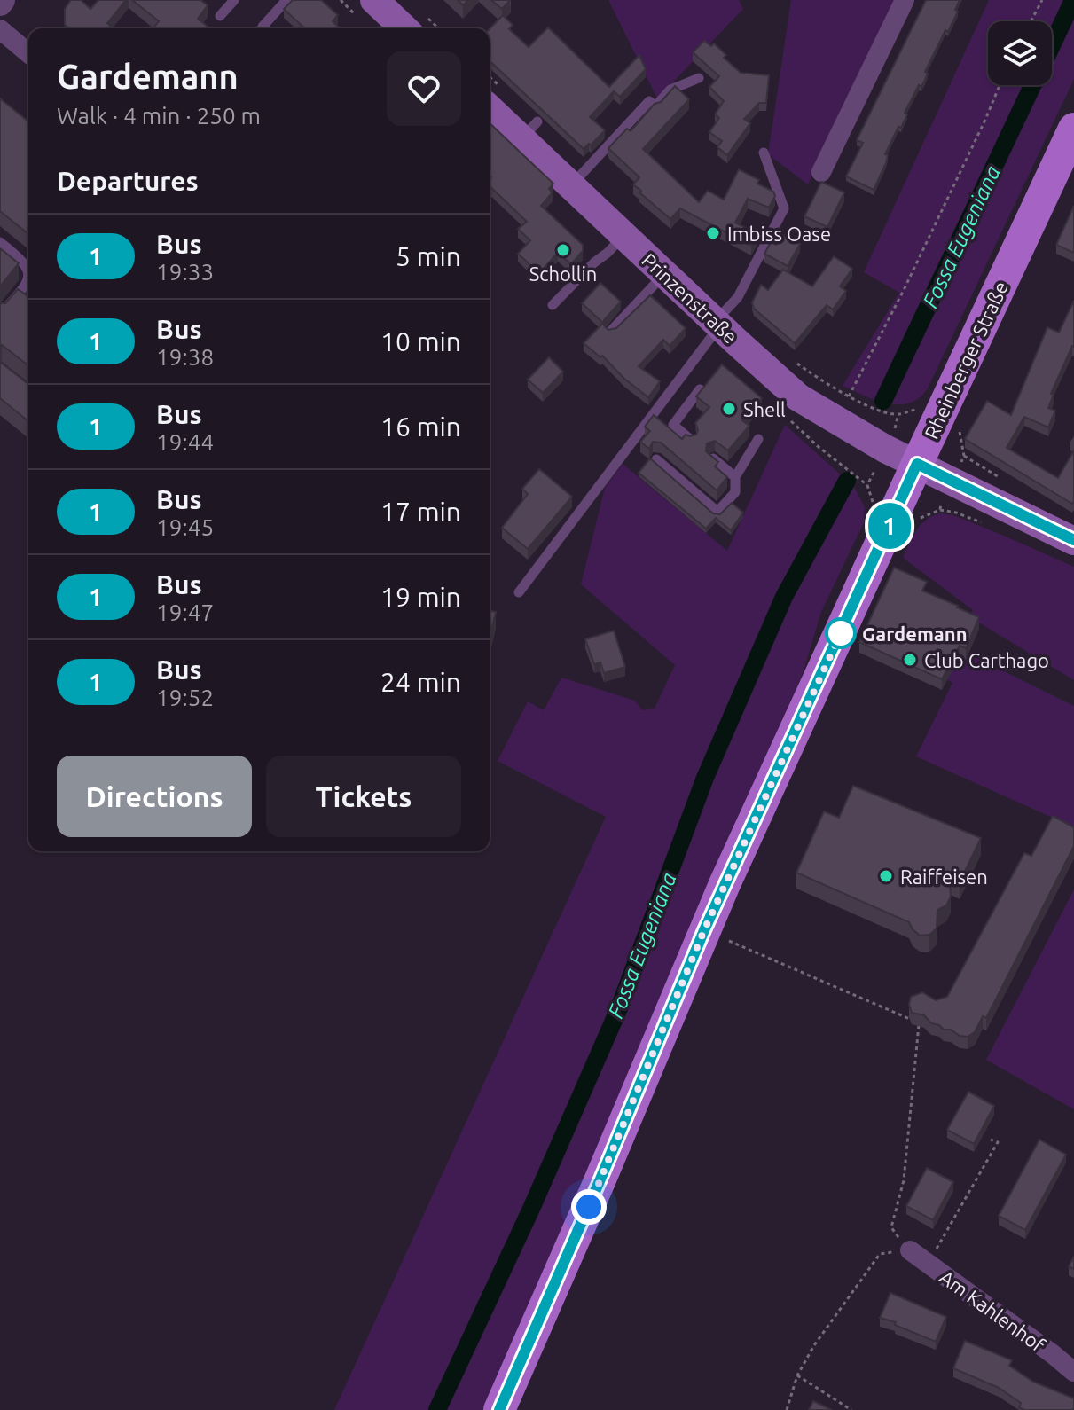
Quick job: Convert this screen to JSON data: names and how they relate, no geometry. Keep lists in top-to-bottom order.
{
  "streets": {
    "main road": ["Prinzenstraße", "Rheinberger Straße"],
    "street": ["Am Kahlenhof"]
  },
  "crossings": [
    ["Prinzenstraße", "Rheinberger Straße"]
  ],
  "water": ["Fossa Eugeniana"],
  "places": [
    "Imbiss Oase",
    "Schollin",
    "Shell",
    "Gardemann",
    "Club Carthago",
    "Raiffeisen"
  ],
  "lines": ["bus line 1"],
  "page": {
    "on_map": "1",
    "heading": [
      ["Gardemann", "Walk · 4 min · 250 m"],
      "Departures"
    ],
    "list": [
      {
        "mark": "1",
        "name": "Bus",
        "note": "19:33",
        "value": "5 min"
      },
      {
        "mark": "1",
        "name": "Bus",
        "note": "19:38",
        "value": "10 min"
      },
      {
        "mark": "1",
        "name": "Bus",
        "note": "19:44",
        "value": "16 min"
      },
      {
        "mark": "1",
        "name": "Bus",
        "note": "19:45",
        "value": "17 min"
      },
      {
        "mark": "1",
        "name": "Bus",
        "note": "19:47",
        "value": "19 min"
      },
      {
        "mark": "1",
        "name": "Bus",
        "note": "19:52",
        "value": "24 min"
      }
    ],
    "buttons": ["Directions", "Tickets"]
  }
}
